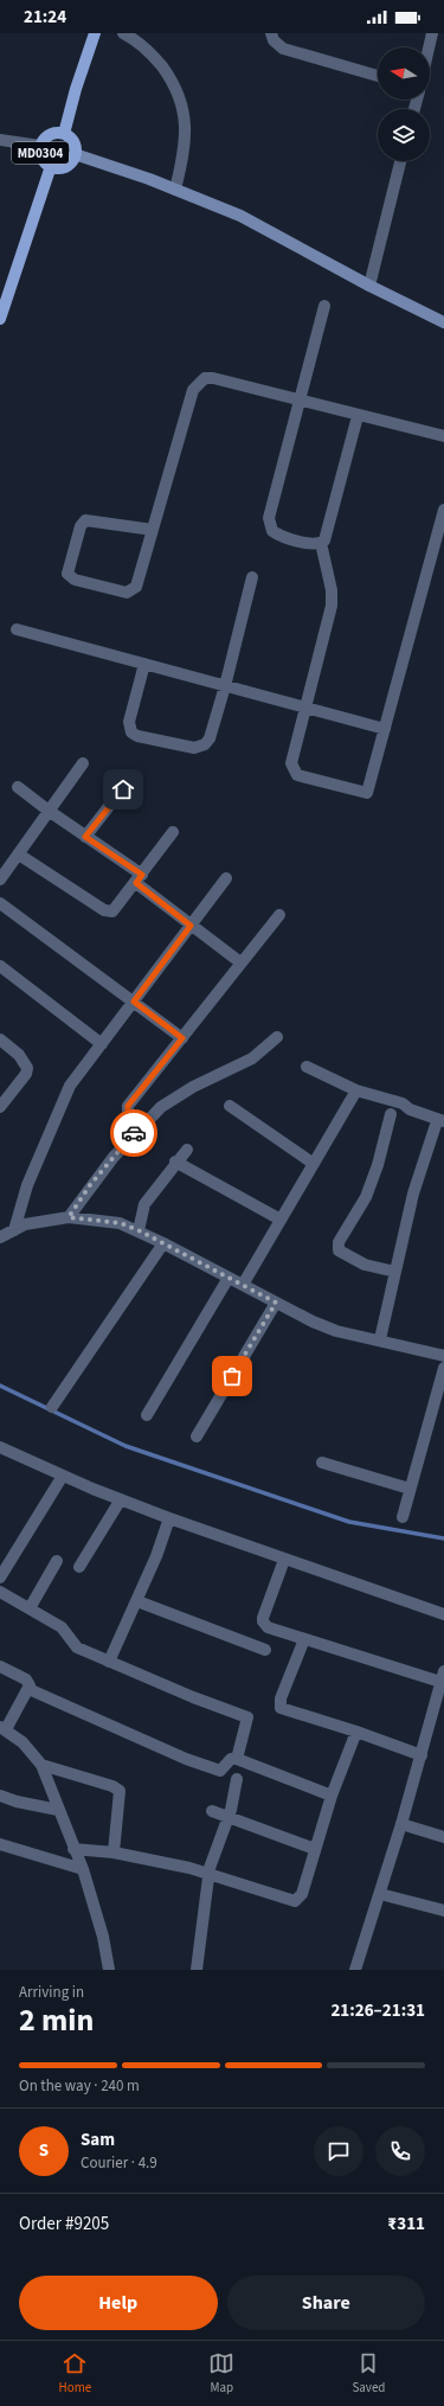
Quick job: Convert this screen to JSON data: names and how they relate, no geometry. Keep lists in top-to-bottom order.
{
  "streets": {
    "main road": ["MD0304"]
  },
  "north": "left",
  "page": {
    "status": "21:24",
    "heading": ["2 min", "Arriving in", "21:26–21:31"],
    "panel": [
      "Sam",
      "Courier · 4.9",
      "Order #9205",
      "₹311"
    ],
    "bar": "On the way · 240 m",
    "round": "S",
    "buttons": ["Help", "Share"],
    "tabs": ["Home", "Map", "Saved"]
  }
}
